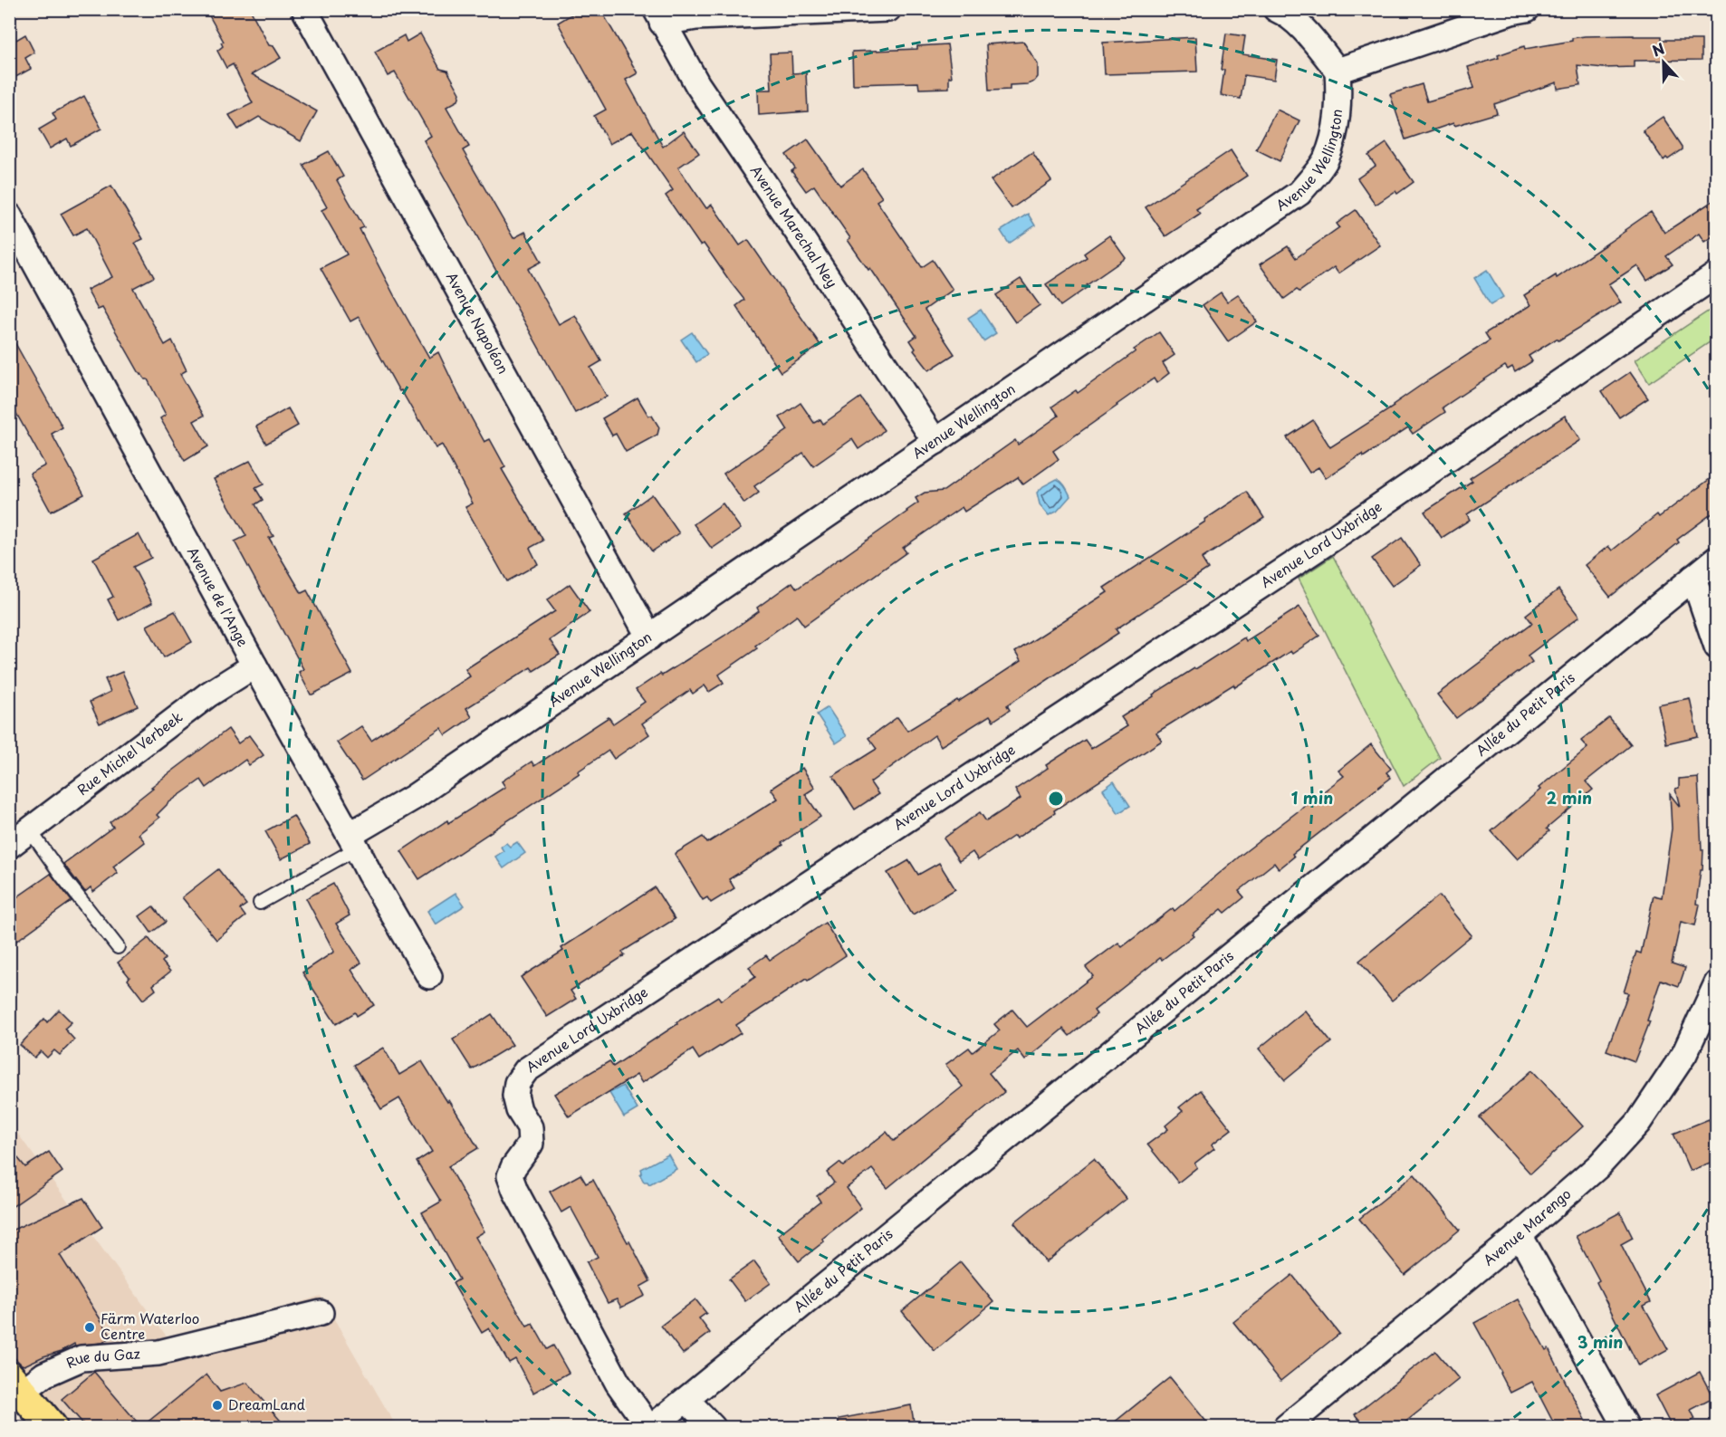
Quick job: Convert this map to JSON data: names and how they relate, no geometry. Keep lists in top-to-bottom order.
{
  "streets": {
    "street": [
      "Avenue Wellington",
      "Avenue Marechal Ney",
      "Avenue Napoléon",
      "Avenue Lord Uxbridge",
      "Avenue de l'Ange",
      "Allée du Petit Paris",
      "Rue Michel Verbeek",
      "Avenue Marengo",
      "Rue du Gaz"
    ]
  },
  "crossings": [
    ["Avenue Wellington", "Avenue Marechal Ney"],
    ["Avenue Wellington", "Avenue Napoléon"],
    ["Avenue Wellington", "Avenue de l'Ange"],
    ["Avenue de l'Ange", "Rue Michel Verbeek"]
  ],
  "places": ["Färm Waterloo Centre", "DreamLand"],
  "north": "top",
  "rings": ["1 min", "2 min", "3 min"]
}
